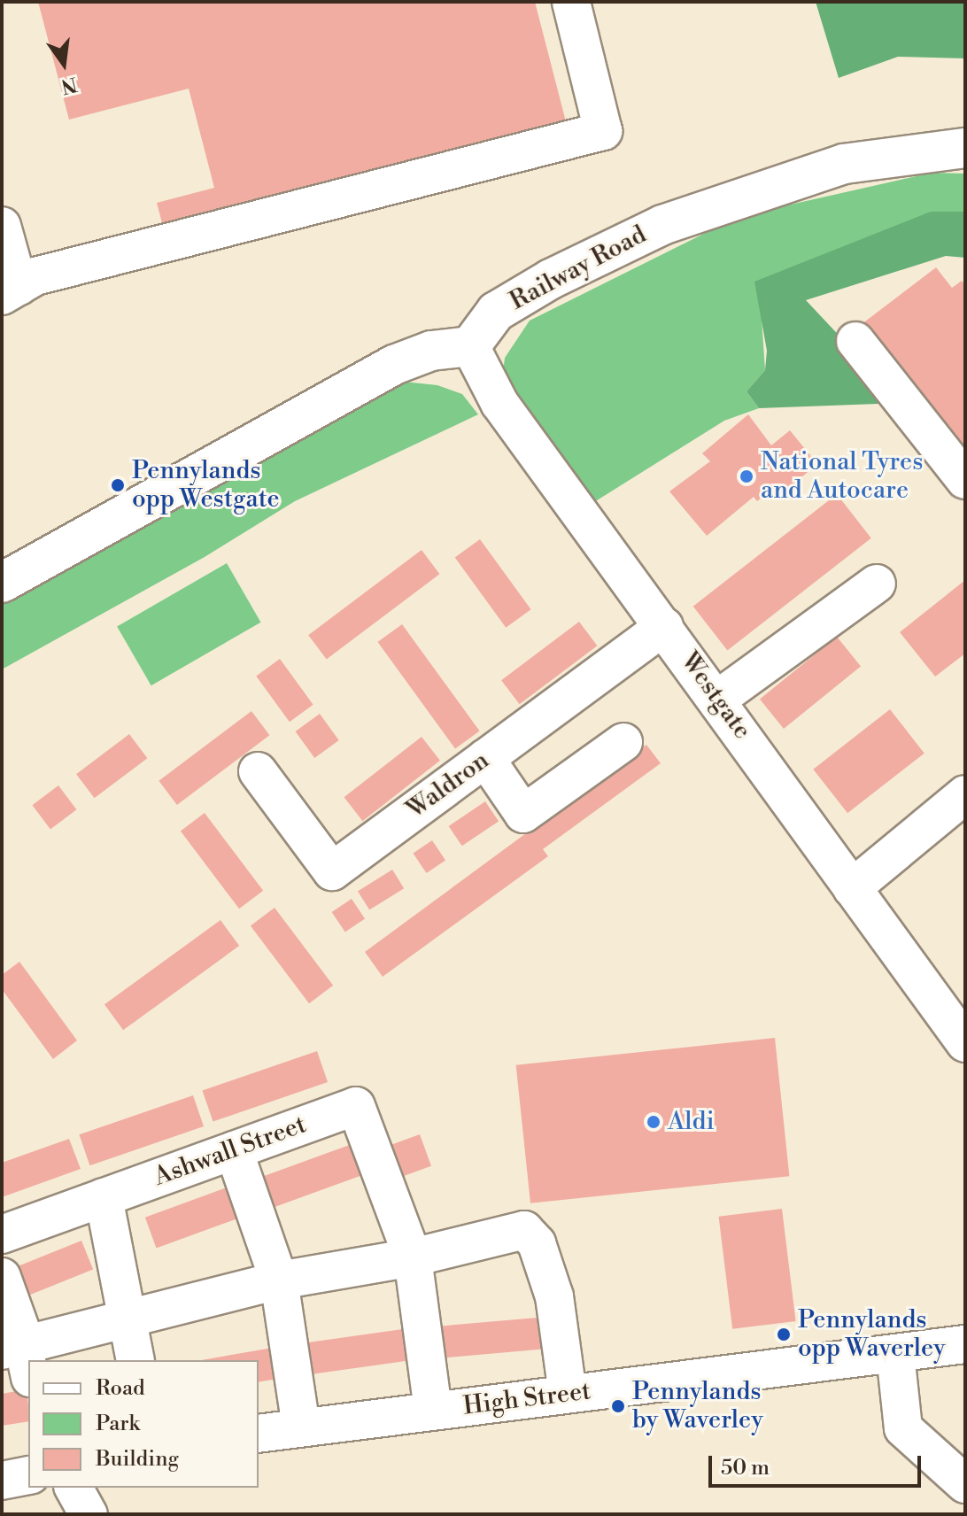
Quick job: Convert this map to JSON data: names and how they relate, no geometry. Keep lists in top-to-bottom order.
{
  "streets": {
    "main road": ["Railway Road"],
    "street": [
      "Westgate",
      "Waldron",
      "Ashwall Street",
      "High Street"
    ]
  },
  "crossings": [
    ["Railway Road", "Westgate"],
    ["Westgate", "Waldron"]
  ],
  "places": [
    "National Tyres and Autocare",
    "Pennylands opp Westgate",
    "Aldi",
    "Pennylands opp Waverley",
    "Pennylands by Waverley"
  ],
  "legend": ["Road", "Park", "Building"],
  "scale_bar": "50 m",
  "north": "bottom"
}
